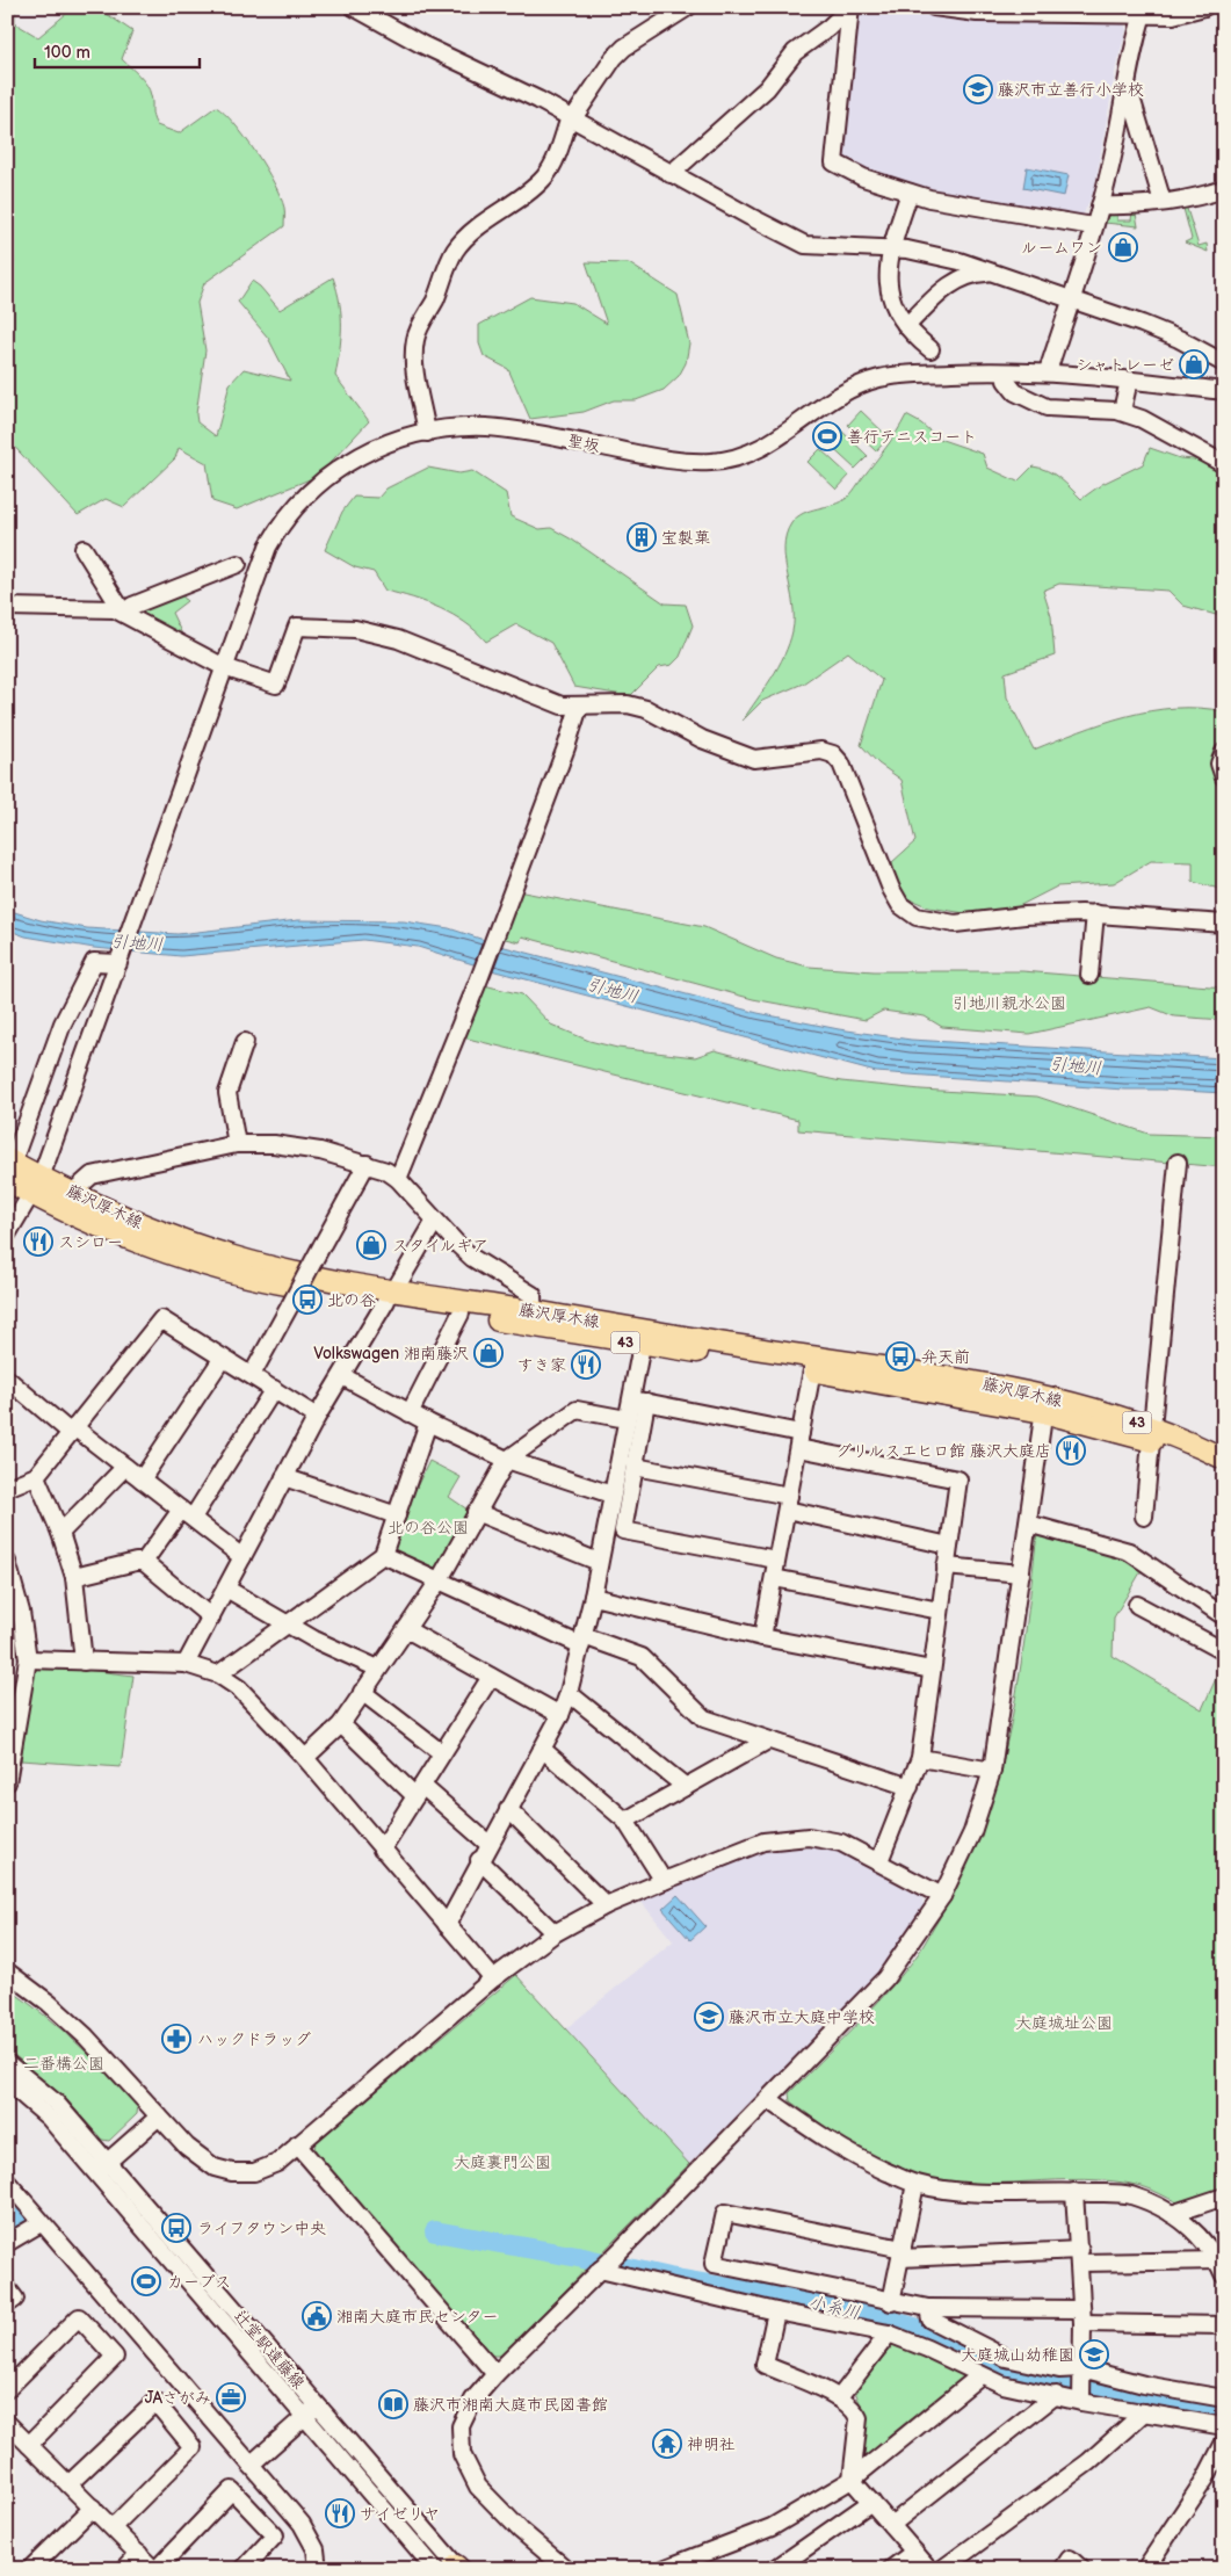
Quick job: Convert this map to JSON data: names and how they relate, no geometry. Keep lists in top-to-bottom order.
{
  "streets": {
    "main road": ["藤沢厚木線", "43"],
    "street": ["聖坂", "辻堂駅遠藤線"]
  },
  "crossings": [
    ["聖坂", "藤沢厚木線"]
  ],
  "water": ["引地川", "小糸川"],
  "parks": [
    "引地川親水公園",
    "北の谷公園",
    "大庭城址公園",
    "二番構公園",
    "大庭裏門公園"
  ],
  "places": {
    "school or university": ["藤沢市立善行小学校", "藤沢市立大庭中学校", "大庭城山幼稚園"],
    "shop": [
      "ルームワン",
      "シャトレーゼ",
      "スタイルギア",
      "Volkswagen 湘南藤沢"
    ],
    "sports": ["善行テニスコート", "カーブス"],
    "building": ["宝製菓"],
    "restaurant": [
      "スシロー",
      "すき家",
      "グリルスエヒロ館 藤沢大庭店",
      "サイゼリヤ"
    ],
    "bus stop": ["北の谷", "弁天前", "ライフタウン中央"],
    "pharmacy": ["ハックドラッグ"],
    "public building": ["湘南大庭市民センター"],
    "office": ["JAさがみ"],
    "library": ["藤沢市湘南大庭市民図書館"],
    "temple": ["神明社"]
  },
  "scale_bar": "100 m"
}
